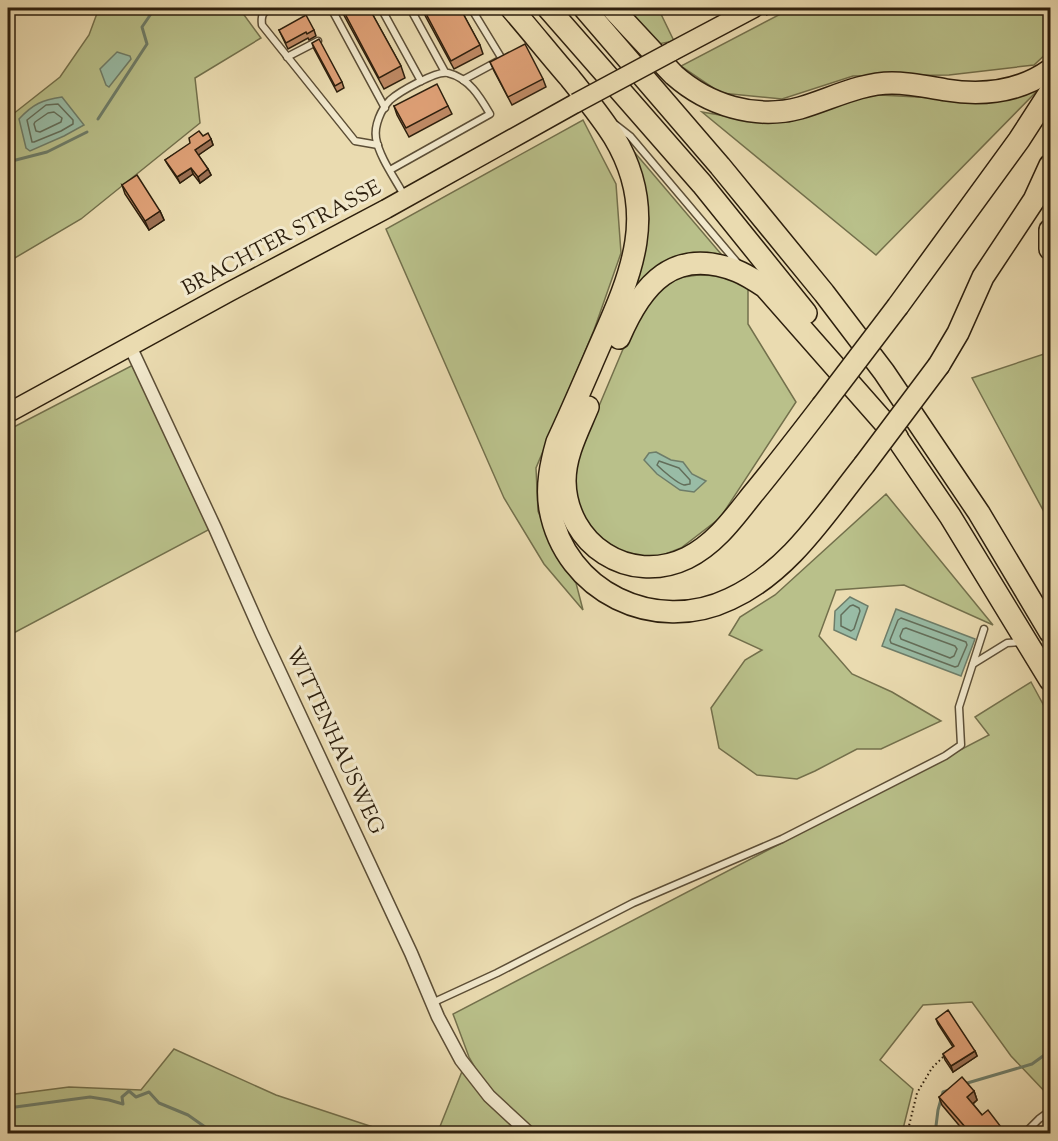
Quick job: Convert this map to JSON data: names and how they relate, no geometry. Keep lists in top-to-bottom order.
{
  "streets": {
    "main road": ["BRACHTER STRASSE"],
    "street": ["WITTENHAUSWEG"]
  },
  "crossings": [
    ["BRACHTER STRASSE", "WITTENHAUSWEG"]
  ]
}
